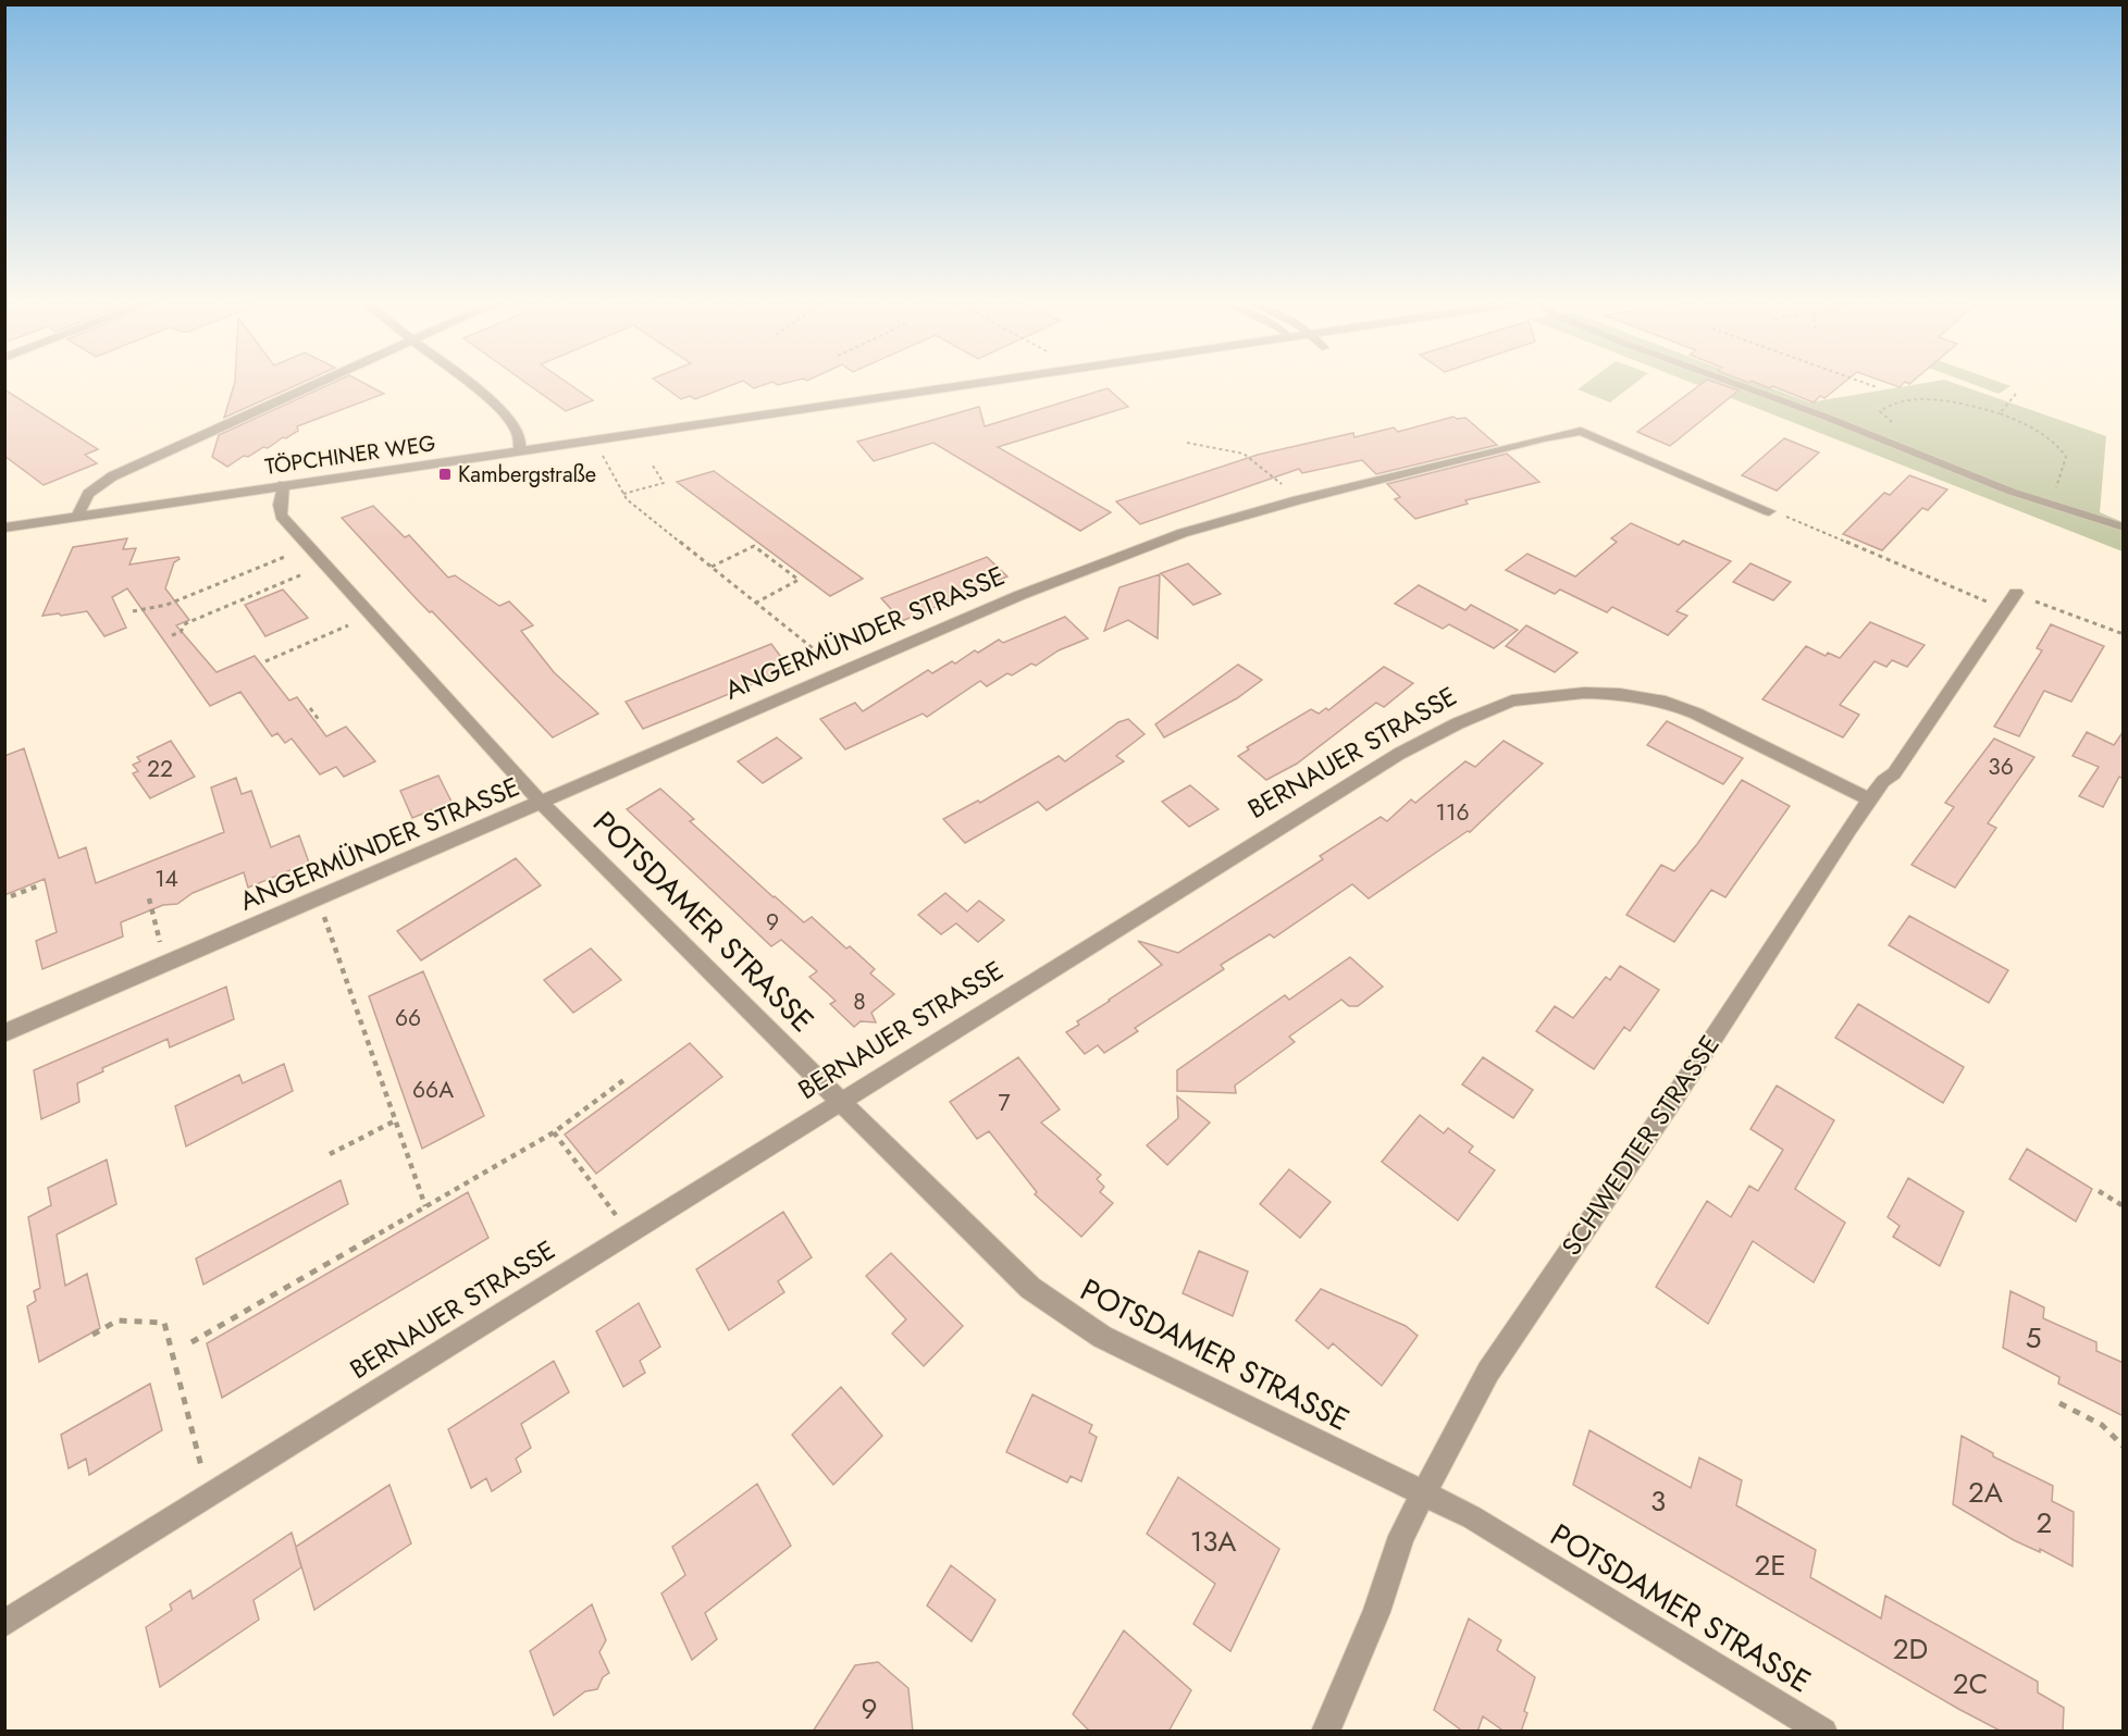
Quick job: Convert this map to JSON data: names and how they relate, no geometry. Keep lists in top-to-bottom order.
{
  "streets": {
    "street": [
      "TÖPCHINER WEG",
      "ANGERMÜNDER STRASSE",
      "BERNAUER STRASSE",
      "POTSDAMER STRASSE",
      "SCHWEDTER STRASSE"
    ]
  },
  "crossings": [
    ["TÖPCHINER WEG", "POTSDAMER STRASSE"],
    ["ANGERMÜNDER STRASSE", "POTSDAMER STRASSE"],
    ["BERNAUER STRASSE", "POTSDAMER STRASSE"],
    ["BERNAUER STRASSE", "SCHWEDTER STRASSE"],
    ["POTSDAMER STRASSE", "SCHWEDTER STRASSE"]
  ],
  "places": {
    "transit": ["Kambergstraße"]
  },
  "house_numbers": [
    "36",
    "22",
    "116",
    "14",
    "9",
    "8",
    "66",
    "66A",
    "7",
    "5",
    "2A",
    "3",
    "2",
    "13A",
    "2E",
    "2D",
    "2C",
    "9"
  ]
}
